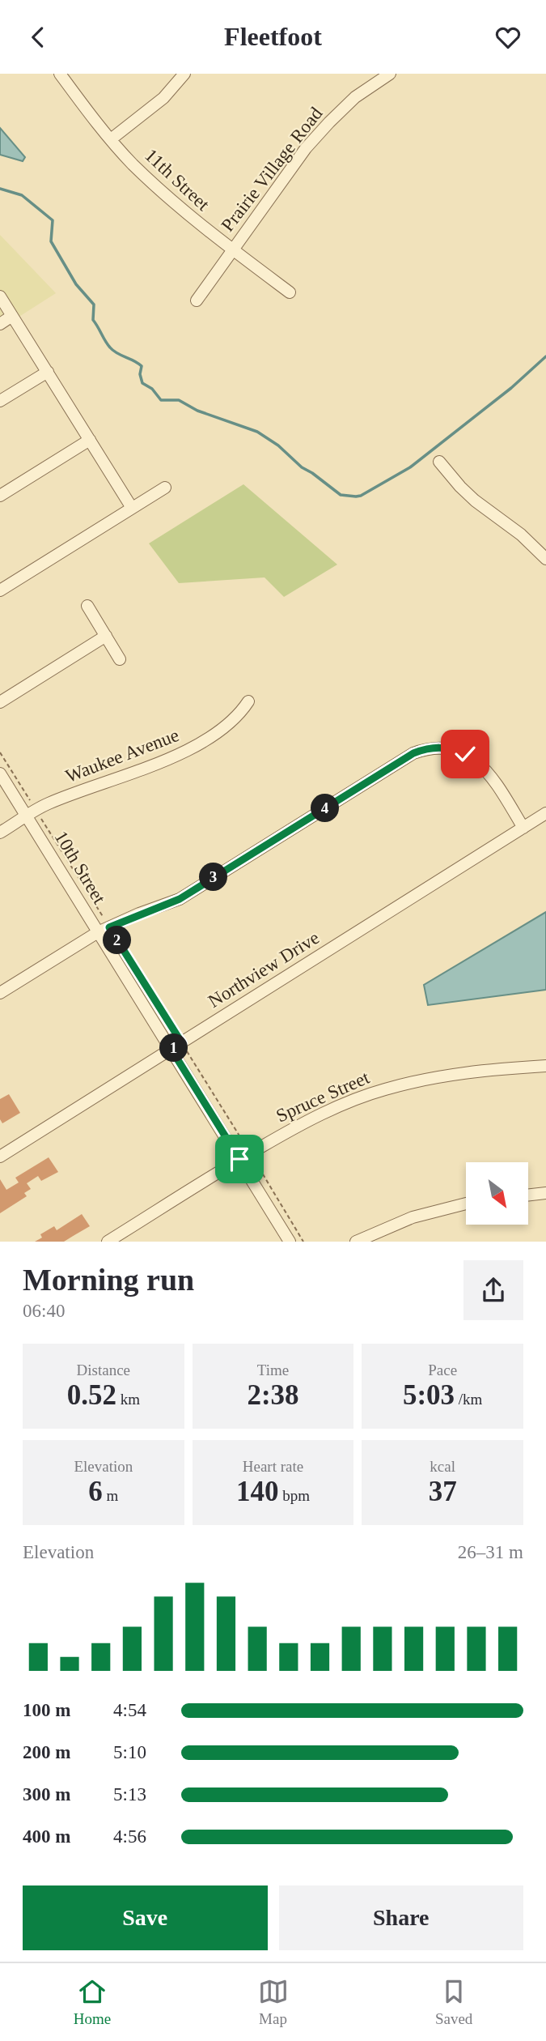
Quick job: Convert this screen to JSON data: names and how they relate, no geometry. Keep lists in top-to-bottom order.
{
  "streets": {
    "street": [
      "Prairie Village Road",
      "11th Street",
      "Waukee Avenue",
      "10th Street",
      "Northview Drive",
      "Spruce Street"
    ]
  },
  "crossings": [
    ["Prairie Village Road", "11th Street"],
    ["Waukee Avenue", "10th Street"],
    ["10th Street", "Northview Drive"],
    ["10th Street", "Spruce Street"]
  ],
  "north": "bottom right",
  "page": {
    "header": "Fleetfoot",
    "pins": [
      "4",
      "3",
      "2",
      "1"
    ],
    "heading": ["Morning run", "06:40"],
    "stats": [
      ["Distance", "0.52 km"],
      ["Time", "2:38"],
      ["Pace", "5:03 /km"],
      ["Elevation", "6 m"],
      ["Heart rate", "140 bpm"],
      ["kcal", "37"]
    ],
    "chart": ["Elevation", "26–31 m"],
    "list": [
      {
        "name": "100 m",
        "note": "4:54"
      },
      {
        "name": "200 m",
        "note": "5:10"
      },
      {
        "name": "300 m",
        "note": "5:13"
      },
      {
        "name": "400 m",
        "note": "4:56"
      }
    ],
    "buttons": ["Save", "Share"],
    "tabs": ["Home", "Map", "Saved"]
  }
}
